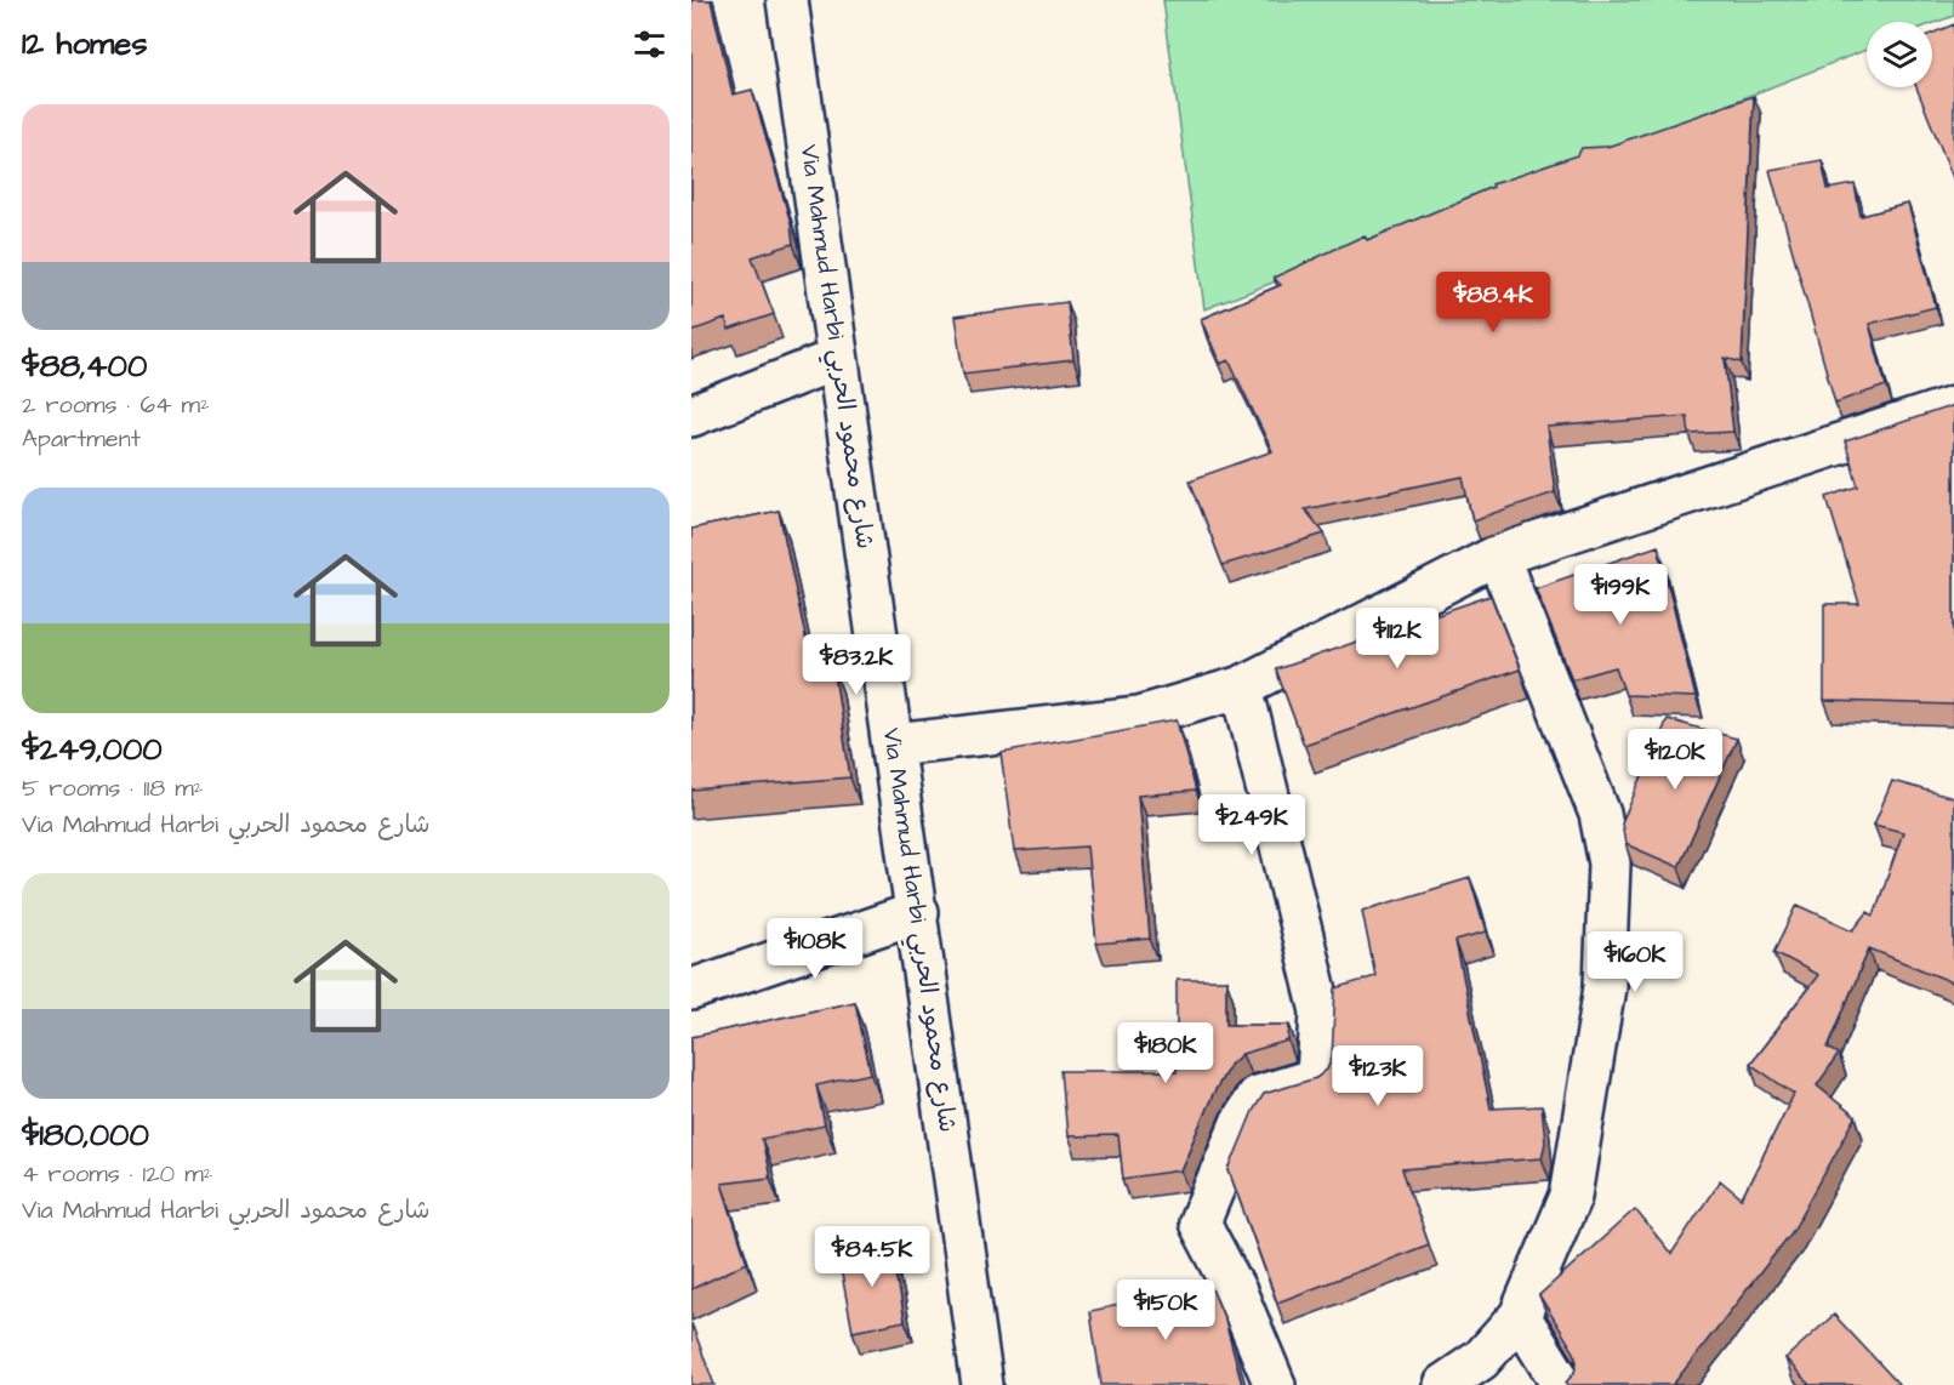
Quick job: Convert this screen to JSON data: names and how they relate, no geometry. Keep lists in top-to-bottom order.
{
  "streets": {
    "street": ["Via Mahmud Harbi شارع محمود الحربي"]
  },
  "page": {
    "heading": "12 homes",
    "list": [
      {
        "name": "$88,400",
        "note": "2 rooms · 64 m² · Apartment"
      },
      {
        "name": "$249,000",
        "note": "5 rooms · 118 m² · Via Mahmud Harbi شارع محمود الحربي"
      },
      {
        "name": "$180,000",
        "note": "4 rooms · 120 m² · Via Mahmud Harbi شارع محمود الحربي"
      }
    ],
    "price": [
      "$88.4K",
      "$199K",
      "$112K",
      "$83.2K",
      "$120K",
      "$249K",
      "$108K",
      "$160K",
      "$180K",
      "$123K",
      "$84.5K",
      "$150K"
    ]
  }
}
